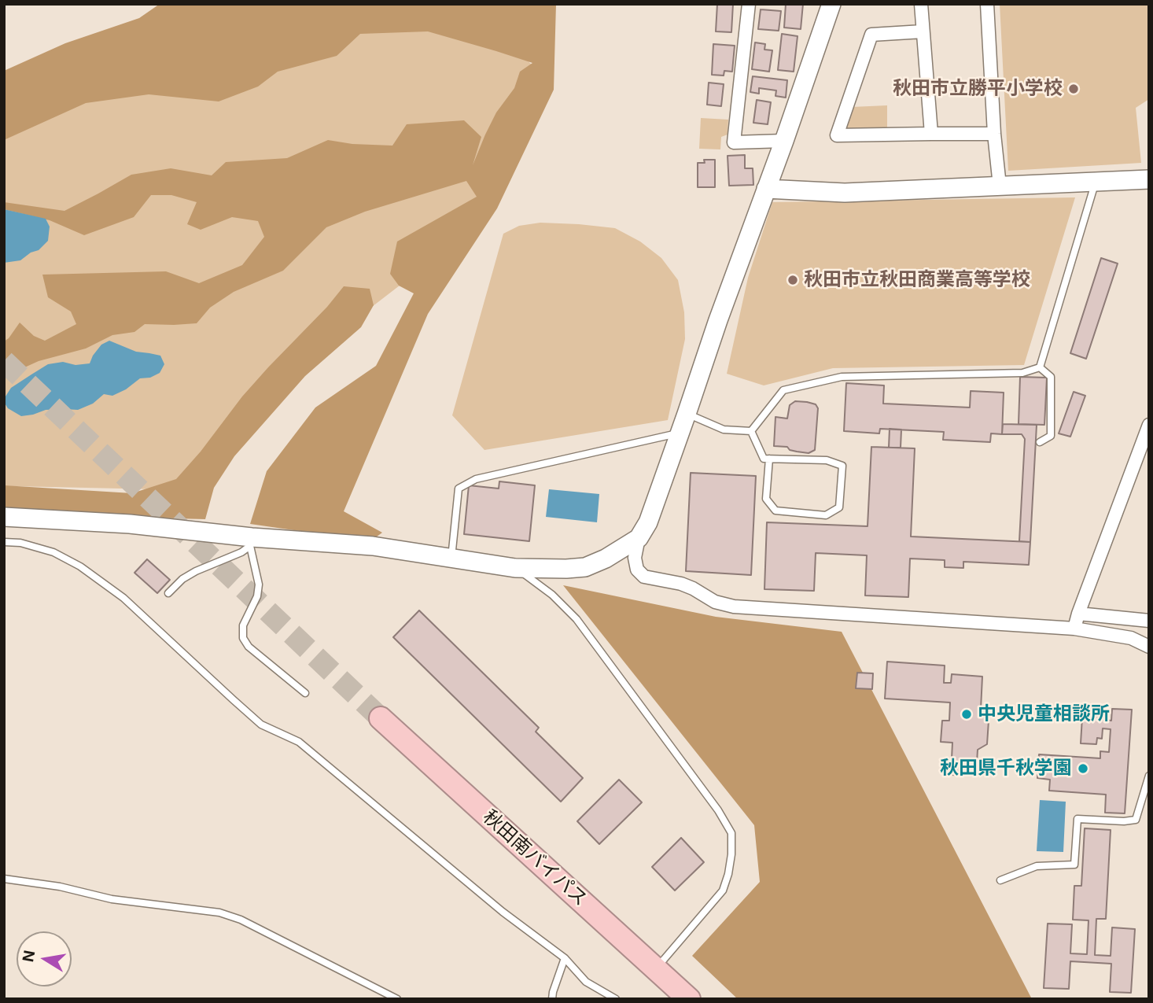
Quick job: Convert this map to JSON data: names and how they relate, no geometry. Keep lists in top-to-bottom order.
{
  "streets": {
    "highway": ["秋田南バイパス"]
  },
  "places": [
    "秋田市立勝平小学校",
    "秋田市立秋田商業高等学校",
    "中央児童相談所",
    "秋田県千秋学園"
  ],
  "north": "left"
}
